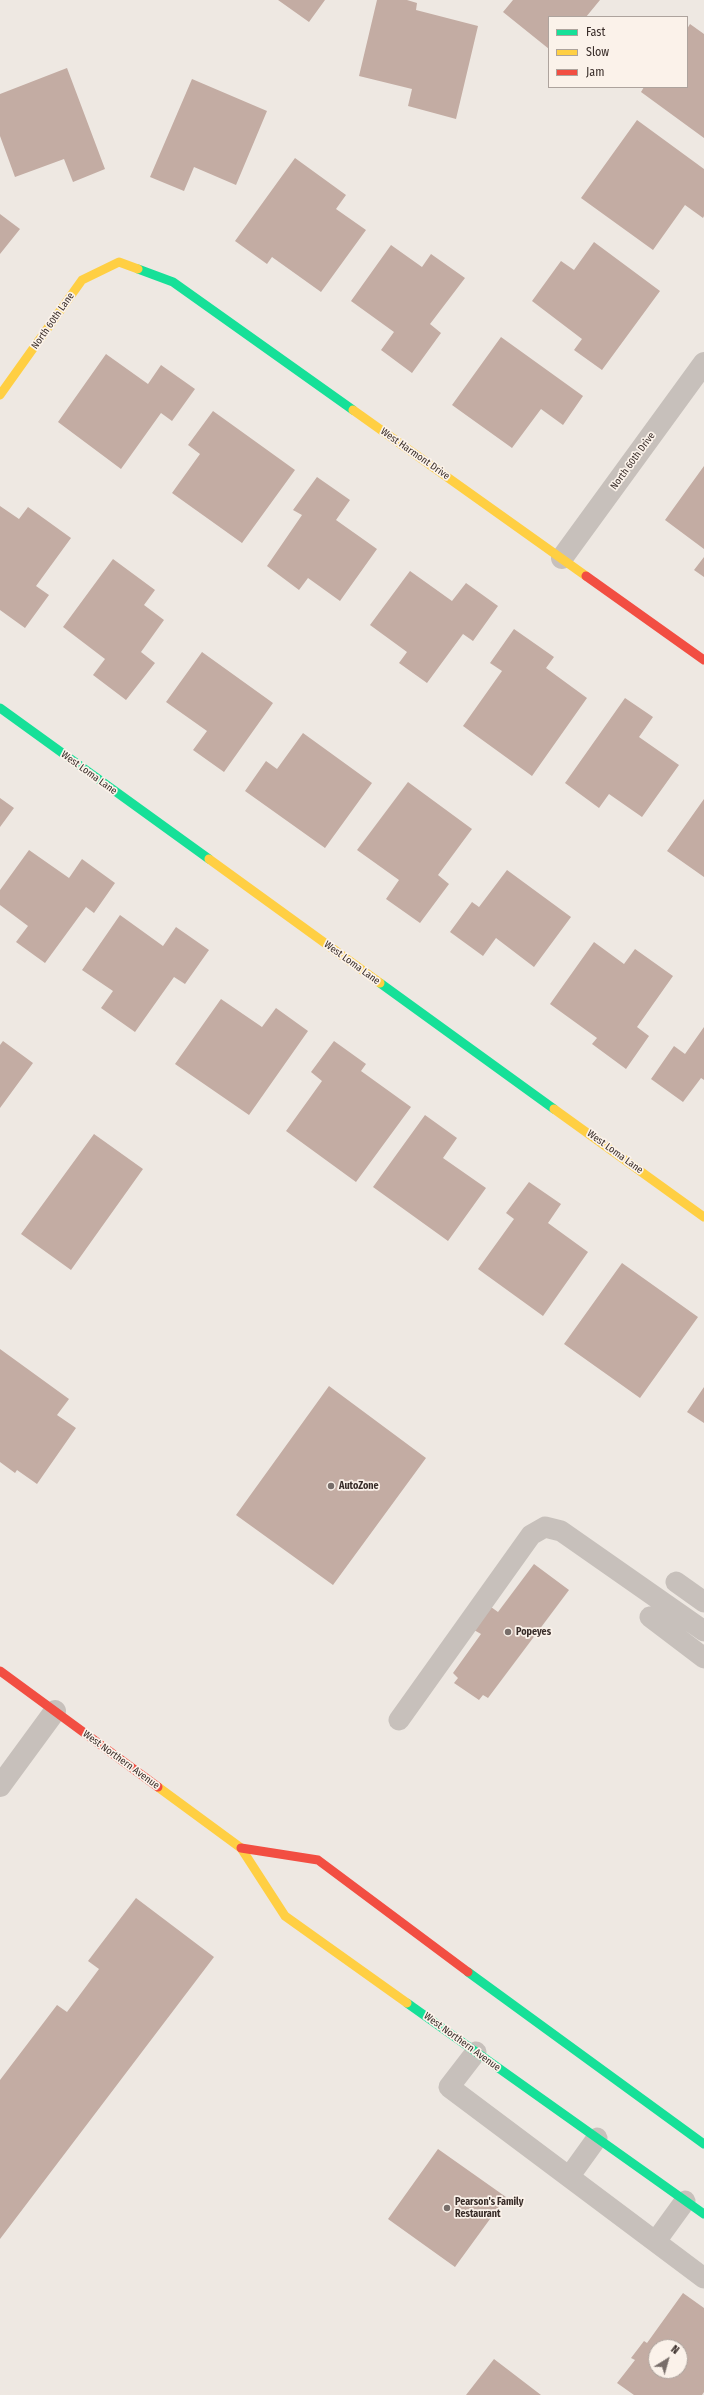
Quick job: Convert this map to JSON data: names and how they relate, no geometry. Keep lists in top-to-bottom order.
{
  "streets": {
    "street": [
      "North 60th Lane",
      "West Harmont Drive",
      "North 60th Drive",
      "West Loma Lane",
      "West Northern Avenue"
    ]
  },
  "crossings": [
    ["North 60th Lane", "West Harmont Drive"],
    ["West Harmont Drive", "North 60th Drive"]
  ],
  "places": ["AutoZone", "Popeyes", "Pearson's Family Restaurant"],
  "legend": ["Fast", "Slow", "Jam"],
  "north": "top right"
}
